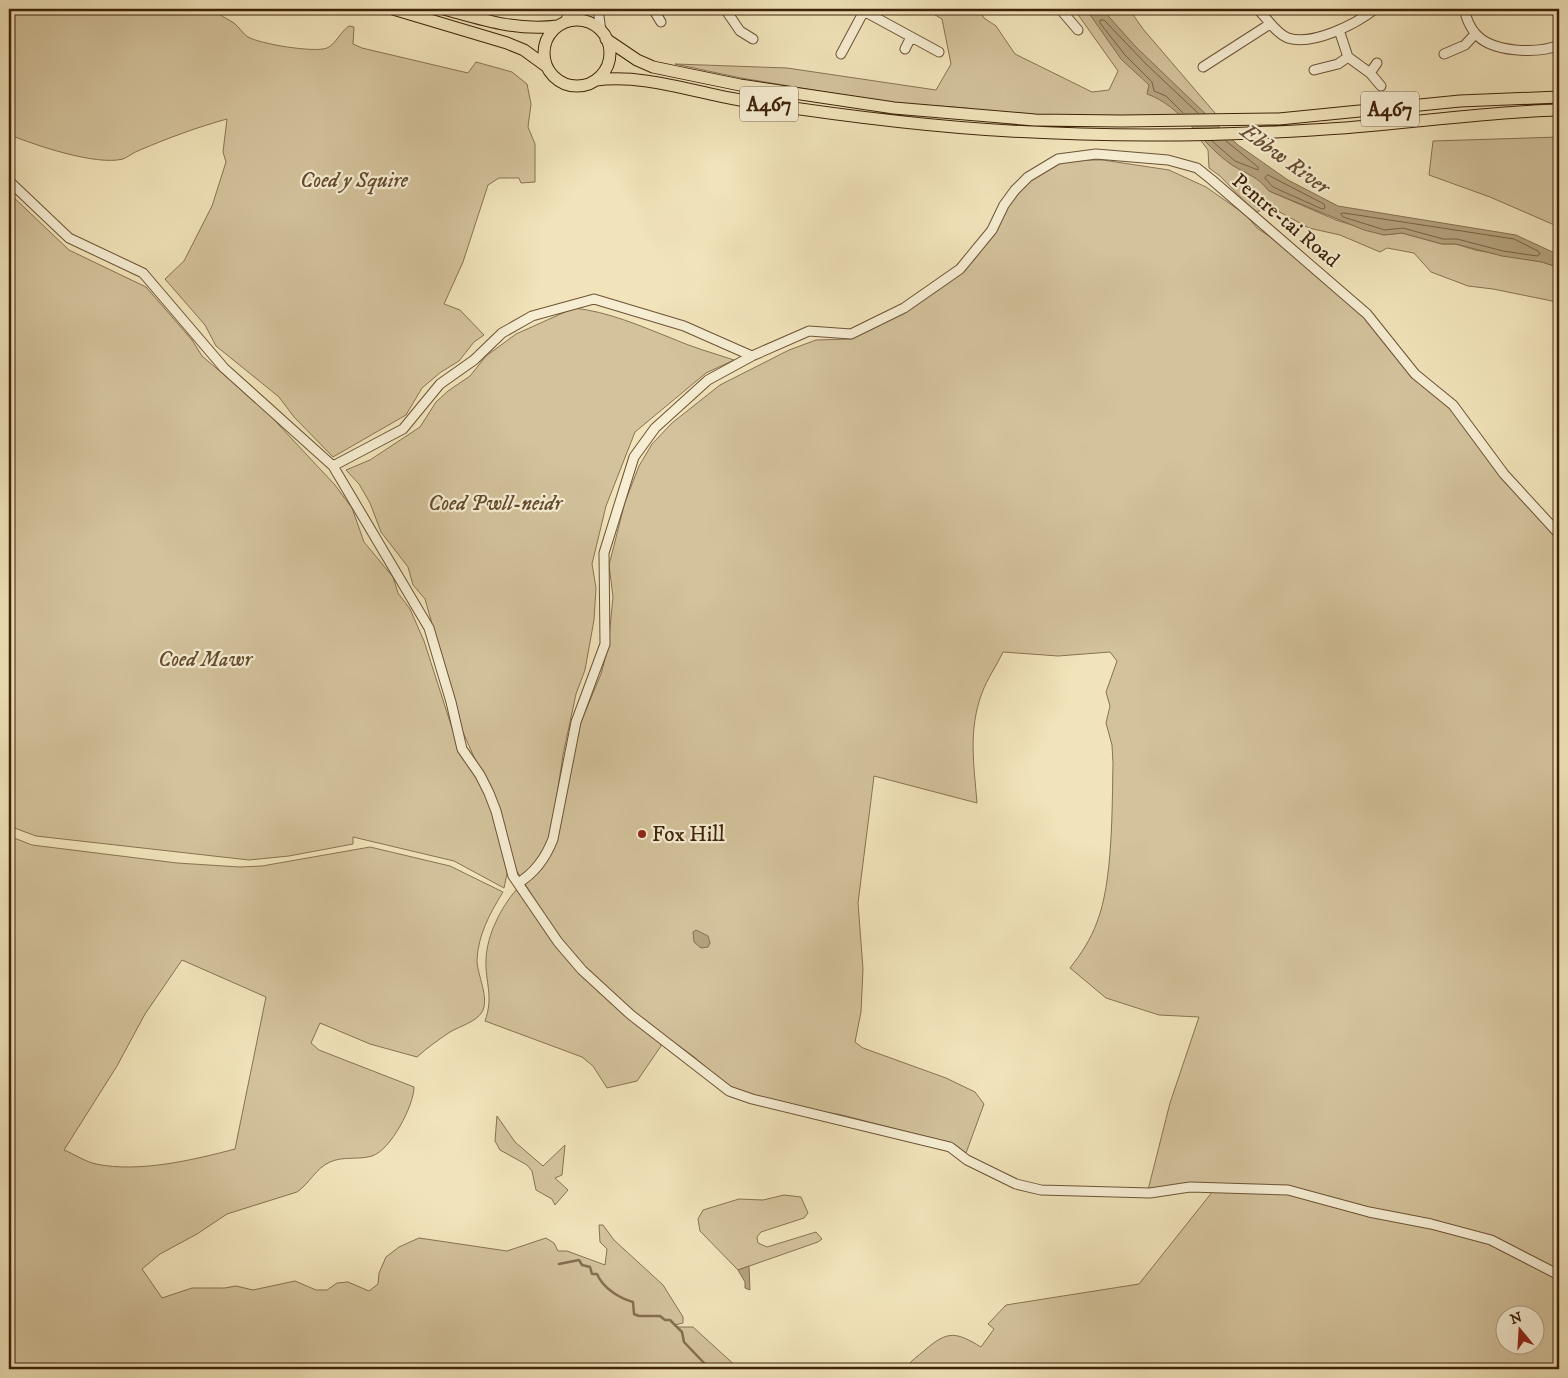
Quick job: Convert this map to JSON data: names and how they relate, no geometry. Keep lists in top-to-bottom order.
{
  "streets": {
    "main road": ["A467"],
    "street": ["Pentre-tai Road"]
  },
  "water": ["Ebbw River"],
  "parks": ["Coed y Squire", "Coed Pwll-neidr", "Coed Mawr"],
  "places": ["Fox Hill"],
  "north": "top"
}
